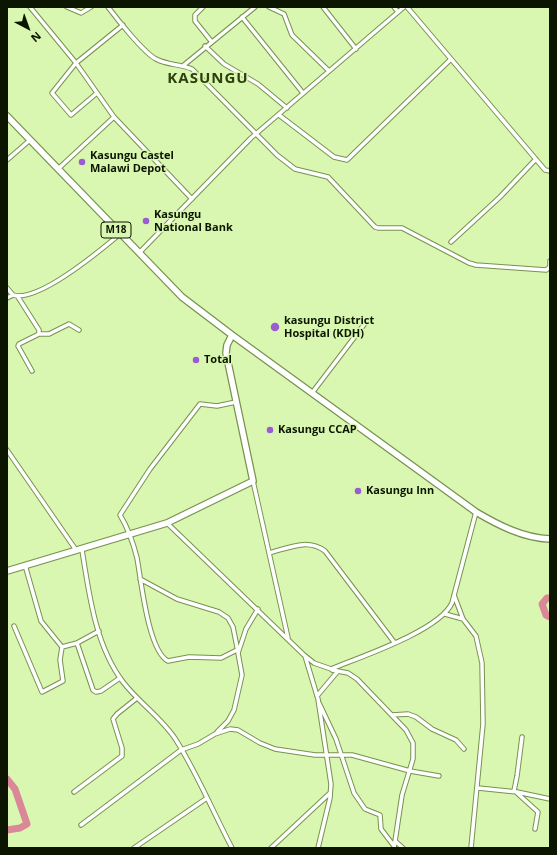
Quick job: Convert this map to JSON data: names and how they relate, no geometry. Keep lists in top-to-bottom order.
{
  "streets": {
    "main road": ["M18"]
  },
  "districts": ["KASUNGU"],
  "places": [
    "Kasungu Castel Malawi Depot",
    "Kasungu National Bank",
    "kasungu District Hospital (KDH)",
    "Total",
    "Kasungu CCAP",
    "Kasungu Inn"
  ],
  "north": "bottom right"
}
